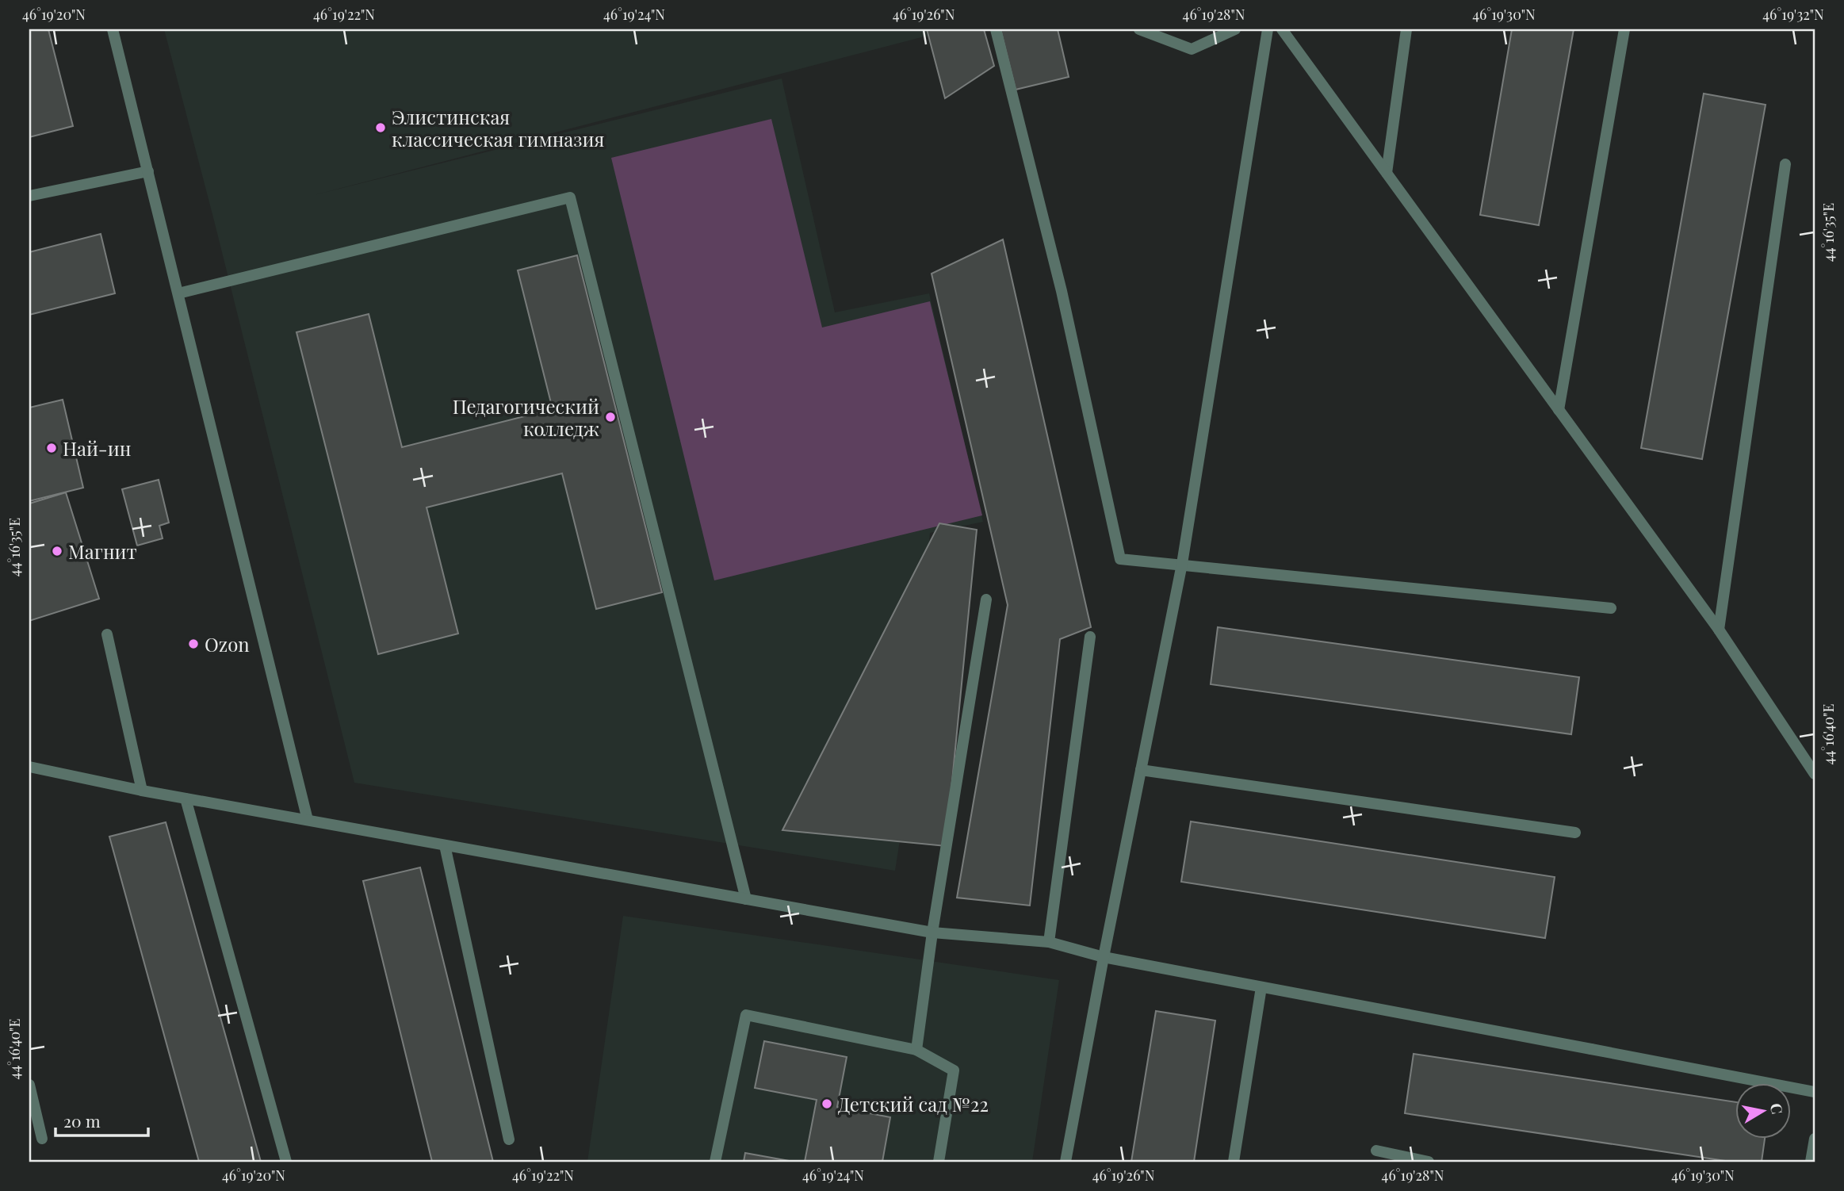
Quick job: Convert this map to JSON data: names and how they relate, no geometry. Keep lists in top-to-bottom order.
{
  "places": [
    "Элистинская классическая гимназия",
    "Педагогический колледж",
    "Най-ин",
    "Магнит",
    "Ozon",
    "Детский сад №22"
  ],
  "scale_bar": "20 m",
  "north": "right",
  "coordinates": [
    "46°19'20\"N",
    "46°19'22\"N",
    "46°19'24\"N",
    "46°19'26\"N",
    "46°19'28\"N",
    "46°19'30\"N",
    "46°19'32\"N",
    "44°16'35\"E",
    "44°16'40\"E"
  ]
}
